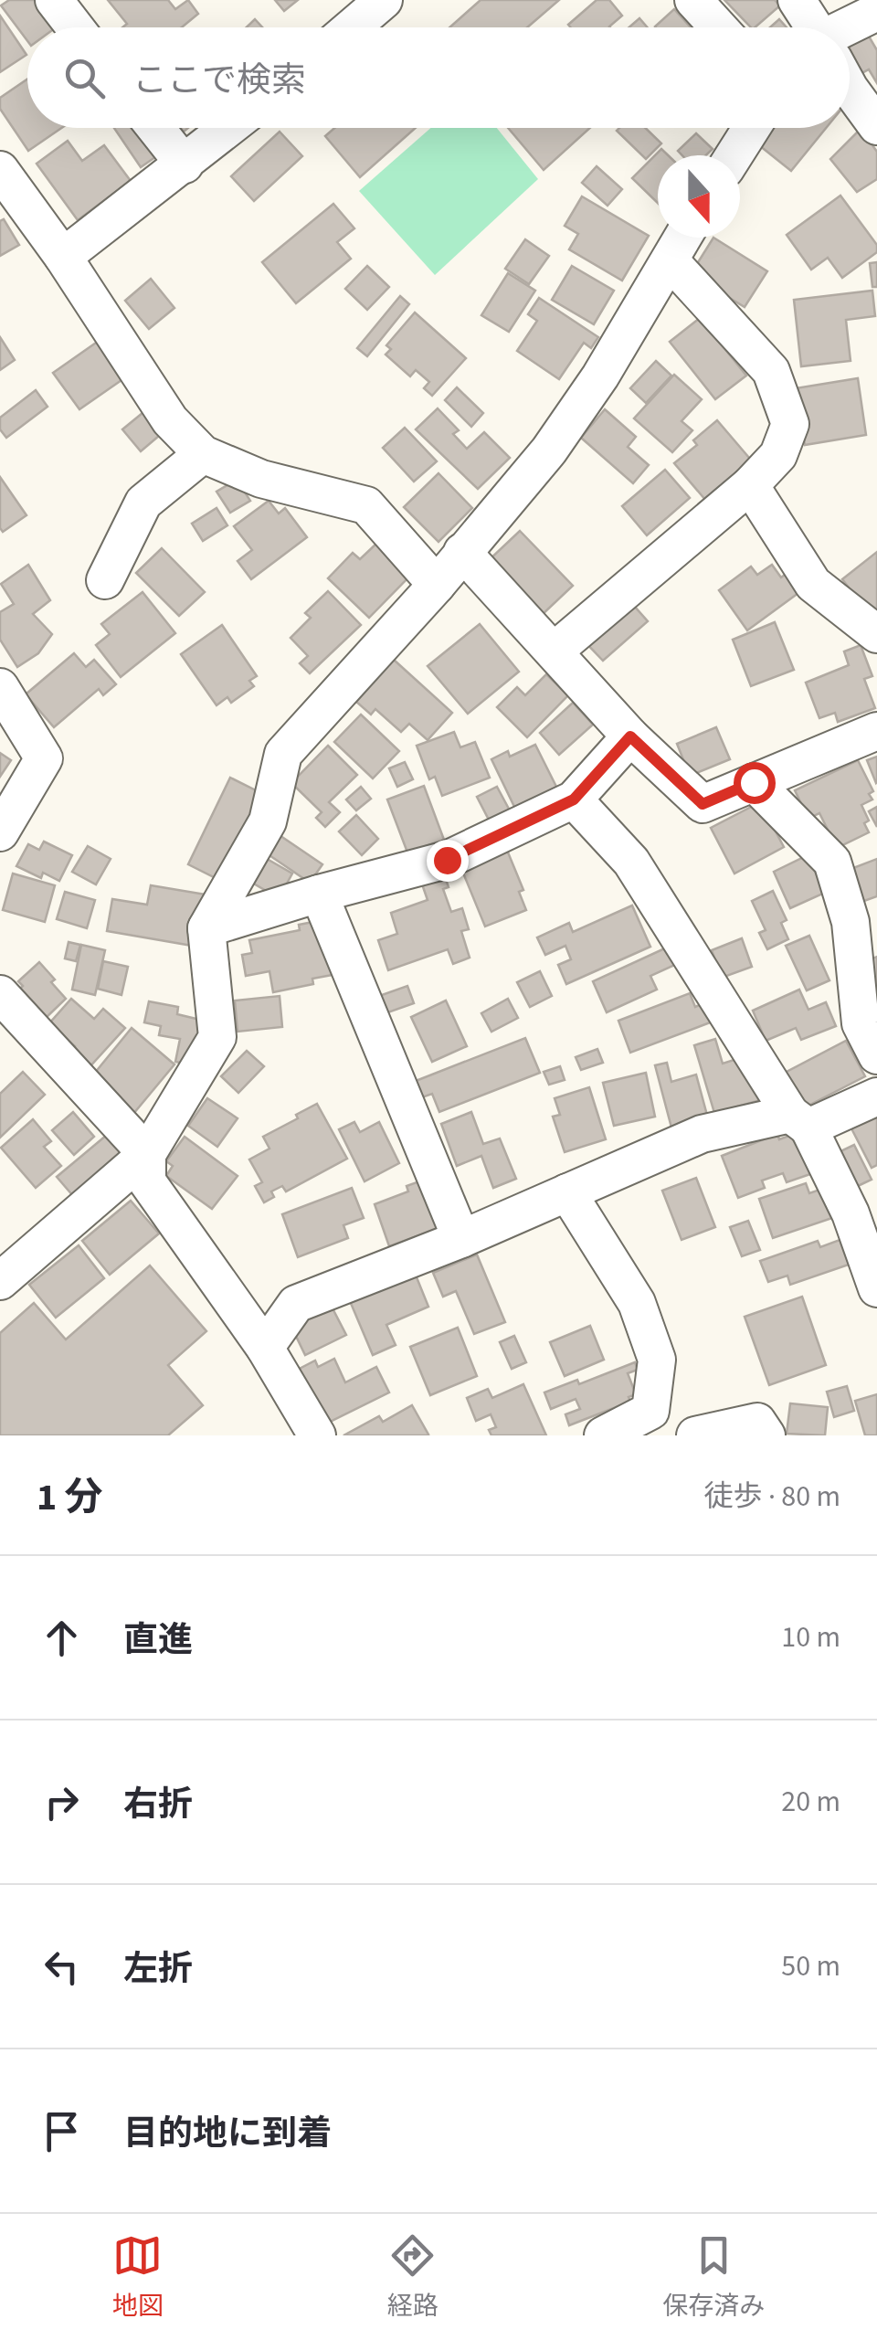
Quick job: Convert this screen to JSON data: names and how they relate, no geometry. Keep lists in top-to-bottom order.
{
  "north": "bottom",
  "page": {
    "search": "ここで検索",
    "heading": ["1 分", "徒歩 · 80 m"],
    "list": [
      ["直進", "10 m"],
      ["右折", "20 m"],
      ["左折", "50 m"],
      "目的地に到着"
    ],
    "nav": ["地図", "経路", "保存済み"]
  }
}
